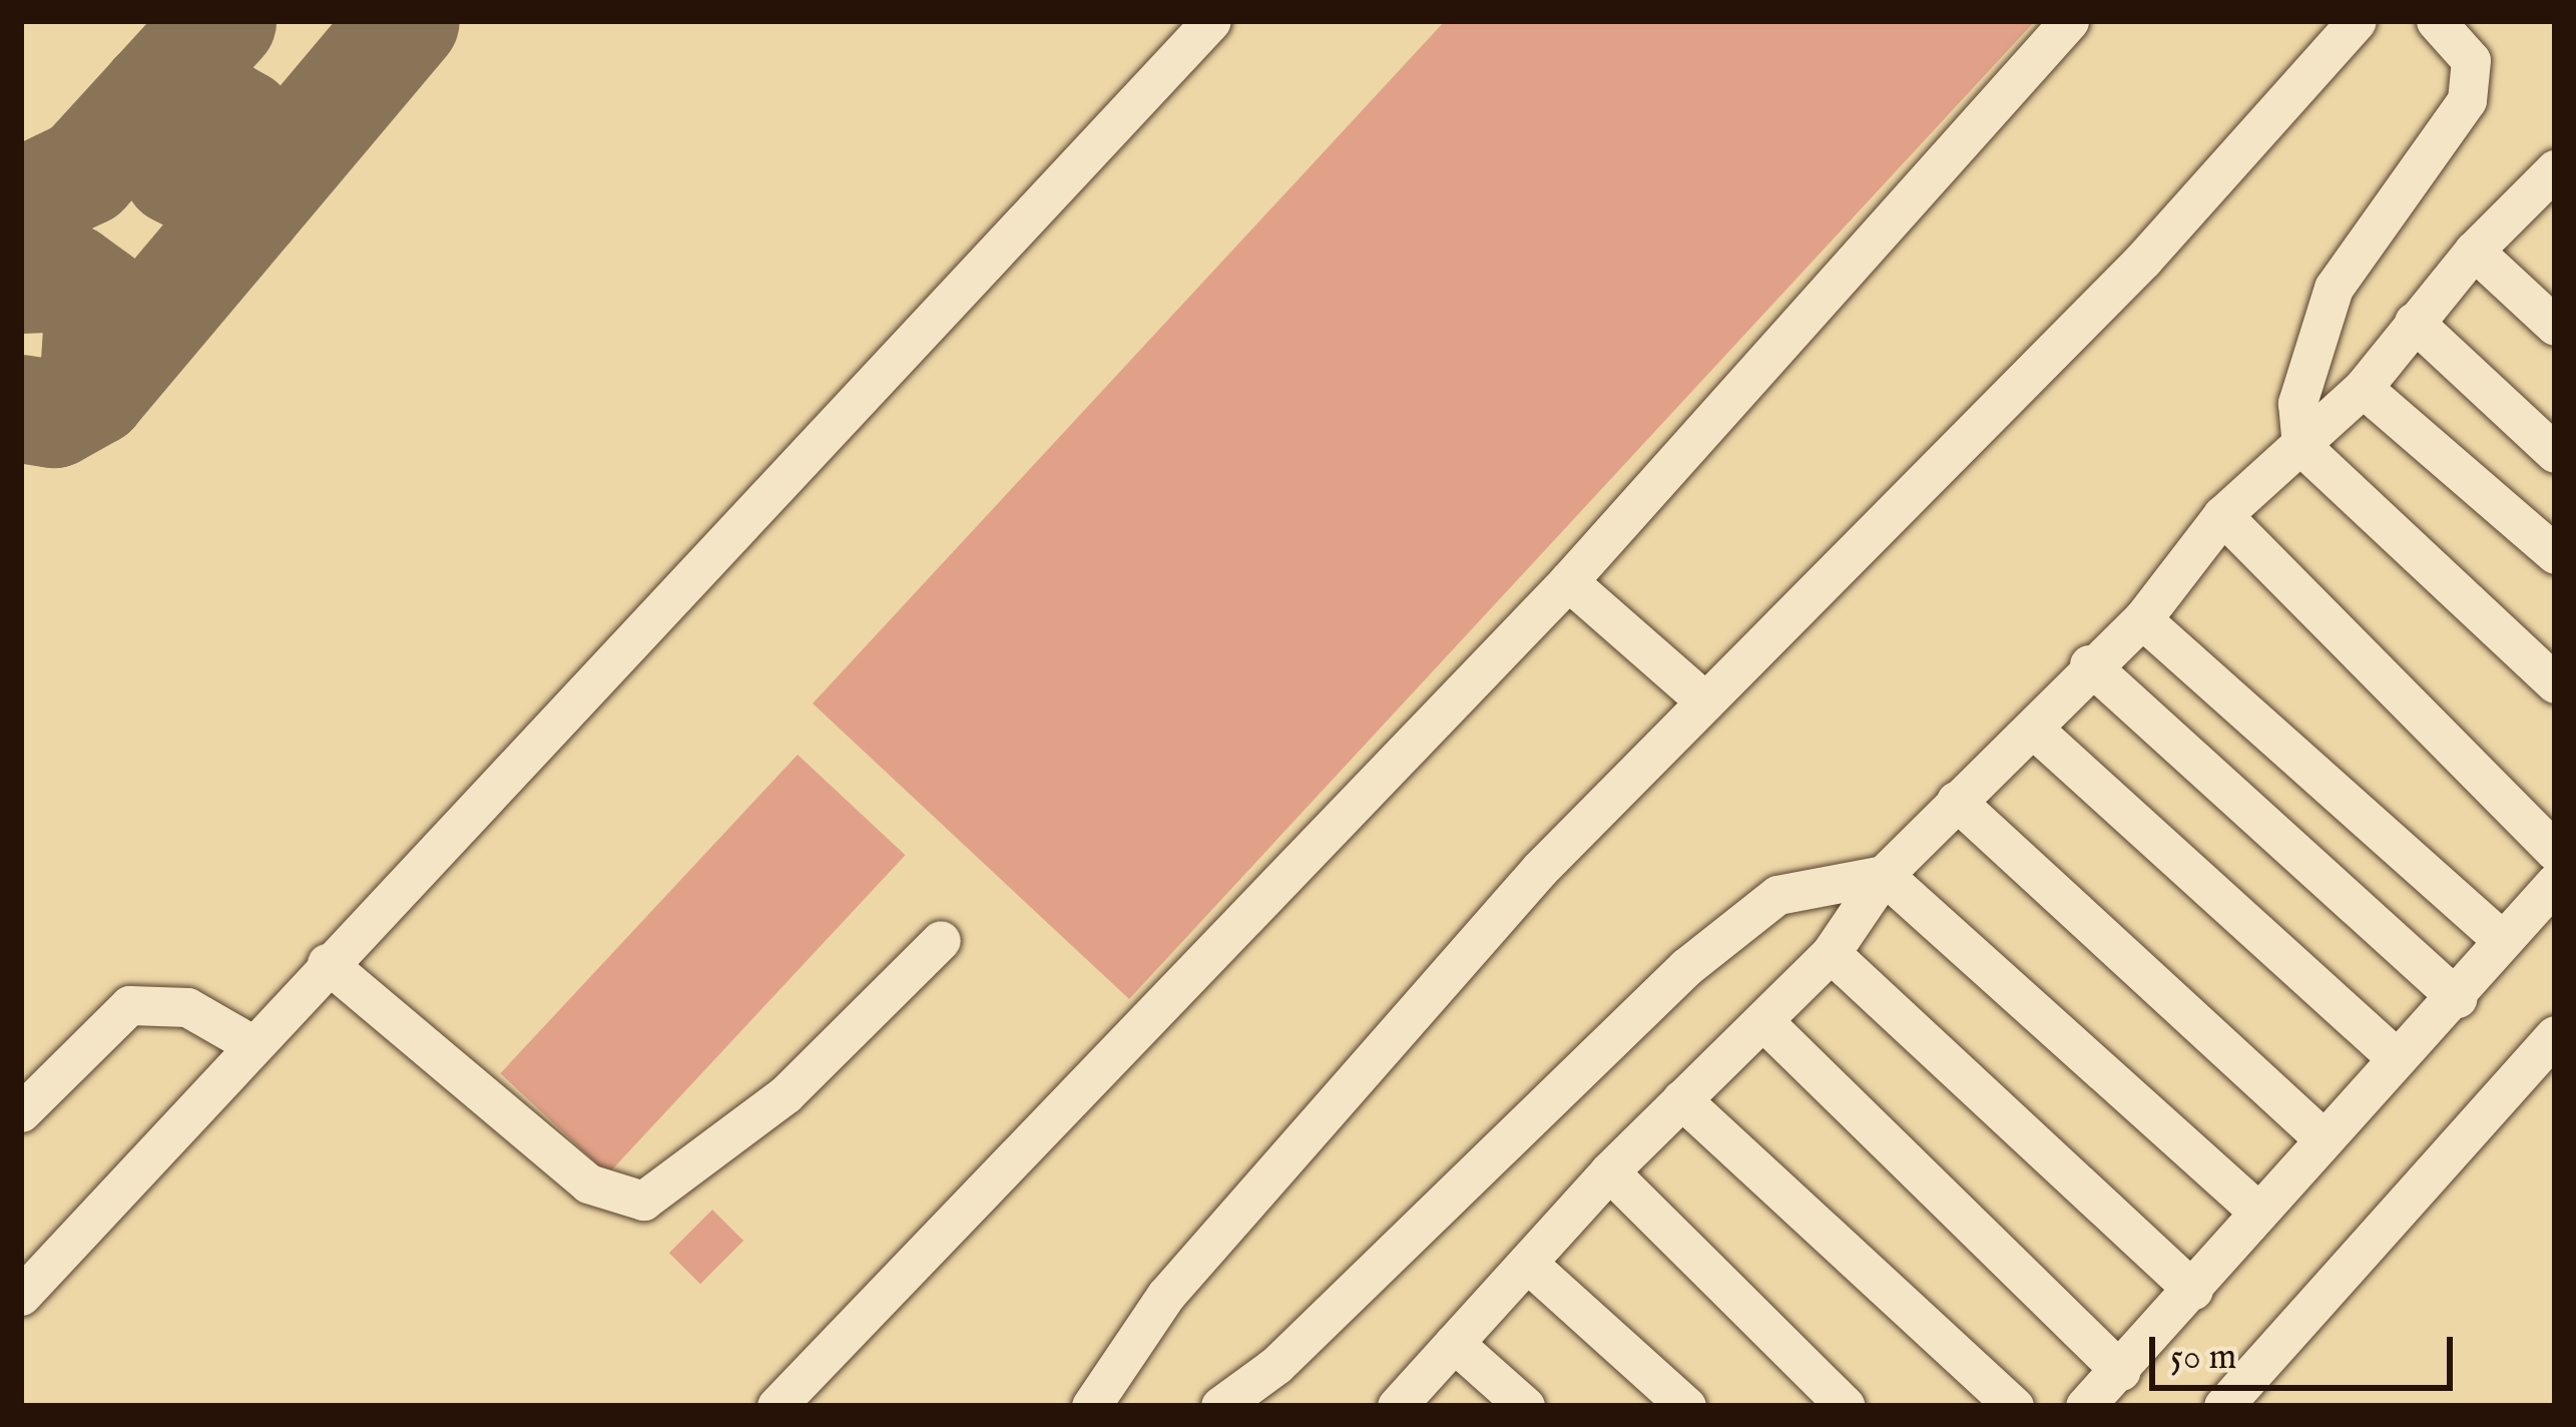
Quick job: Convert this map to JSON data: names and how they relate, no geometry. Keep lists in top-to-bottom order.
{
  "scale_bar": "50 m"
}
